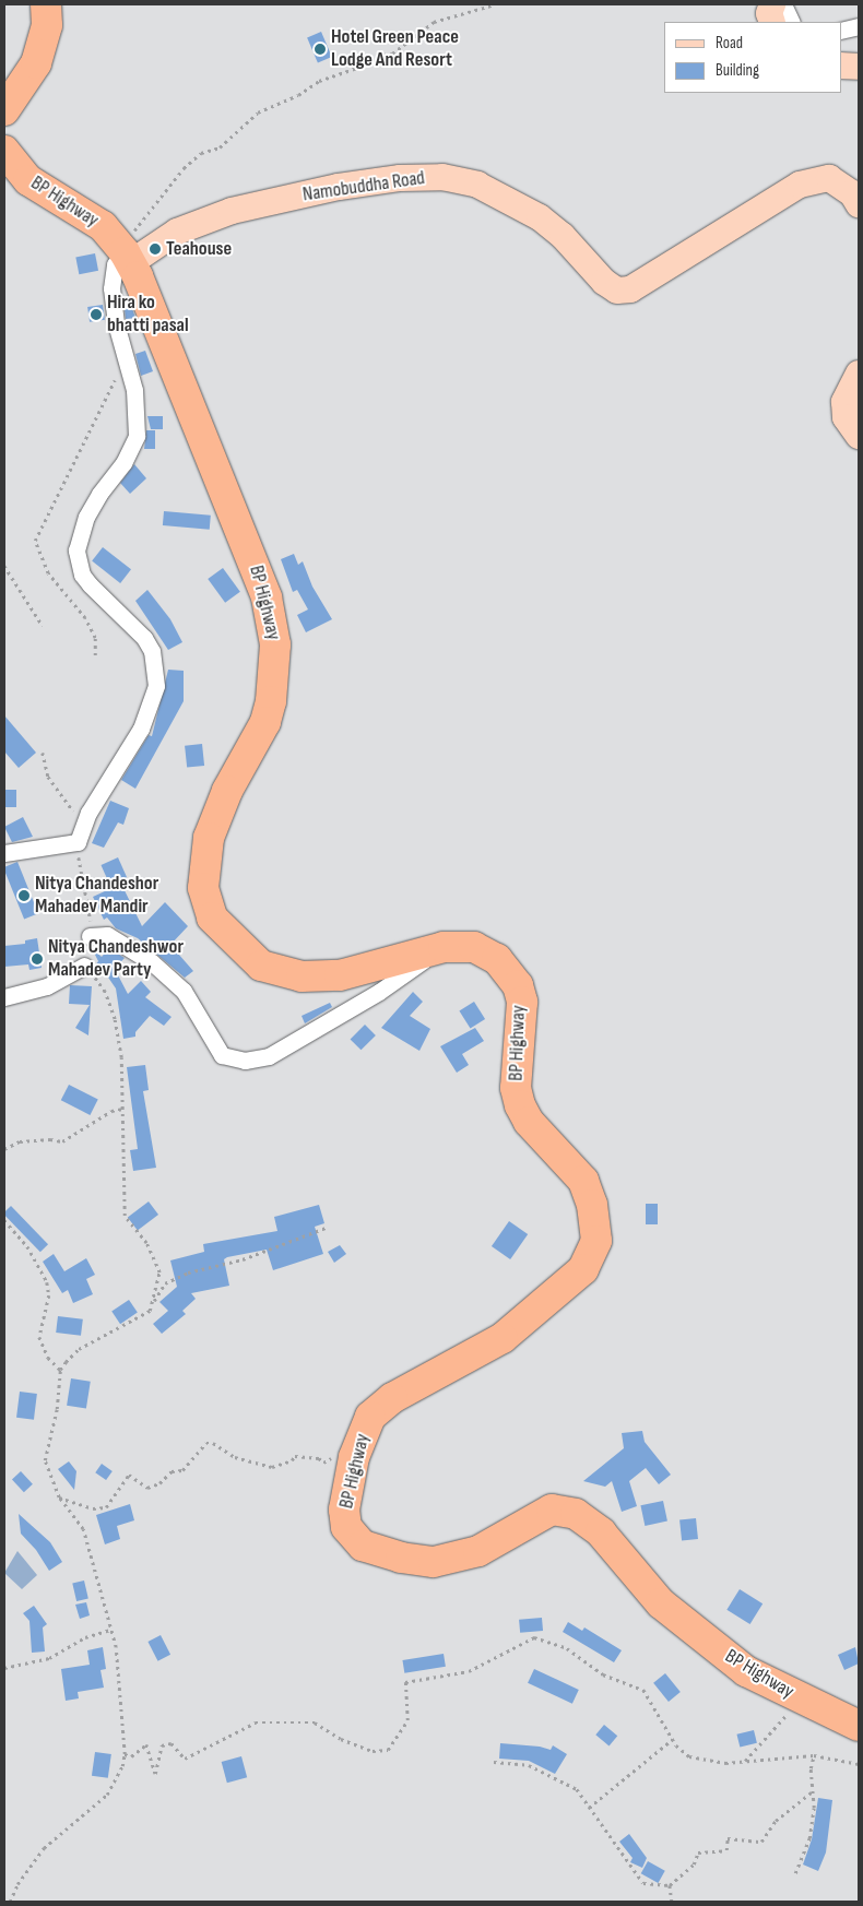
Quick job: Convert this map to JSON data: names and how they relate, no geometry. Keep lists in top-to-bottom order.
{
  "streets": {
    "highway": ["BP Highway"],
    "main road": ["Namobuddha Road"]
  },
  "crossings": [
    ["Namobuddha Road", "BP Highway"]
  ],
  "places": [
    "Hotel Green Peace Lodge And Resort",
    "Teahouse",
    "Hira ko bhatti pasal",
    "Nitya Chandeshor Mahadev Mandir",
    "Nitya Chandeshwor Mahadev Party"
  ],
  "legend": ["Road", "Building"]
}
